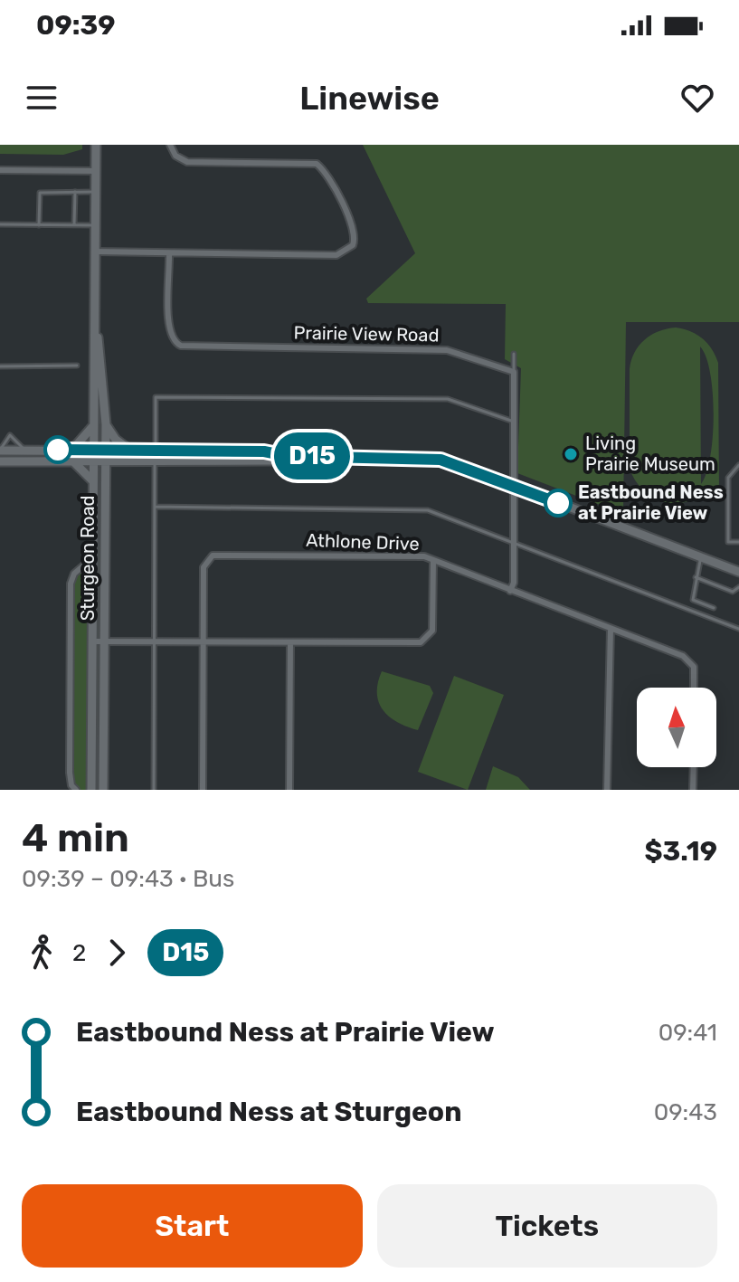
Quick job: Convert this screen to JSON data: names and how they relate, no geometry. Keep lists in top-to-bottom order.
{
  "streets": {
    "main road": ["Sturgeon Road"],
    "street": ["Prairie View Road", "Athlone Drive"]
  },
  "places": ["Living Prairie Museum", "Eastbound Ness at Prairie View"],
  "lines": ["bus line D15"],
  "north": "top",
  "page": {
    "status": "09:39",
    "header": "Linewise",
    "on_map": "D15",
    "heading": ["4 min", "09:39 – 09:43 · Bus", "$3.19"],
    "legs": ["2", "D15"],
    "list": [
      {
        "name": "Eastbound Ness at Prairie View",
        "value": "09:41"
      },
      {
        "name": "Eastbound Ness at Sturgeon",
        "value": "09:43"
      }
    ],
    "buttons": ["Start", "Tickets"]
  }
}
